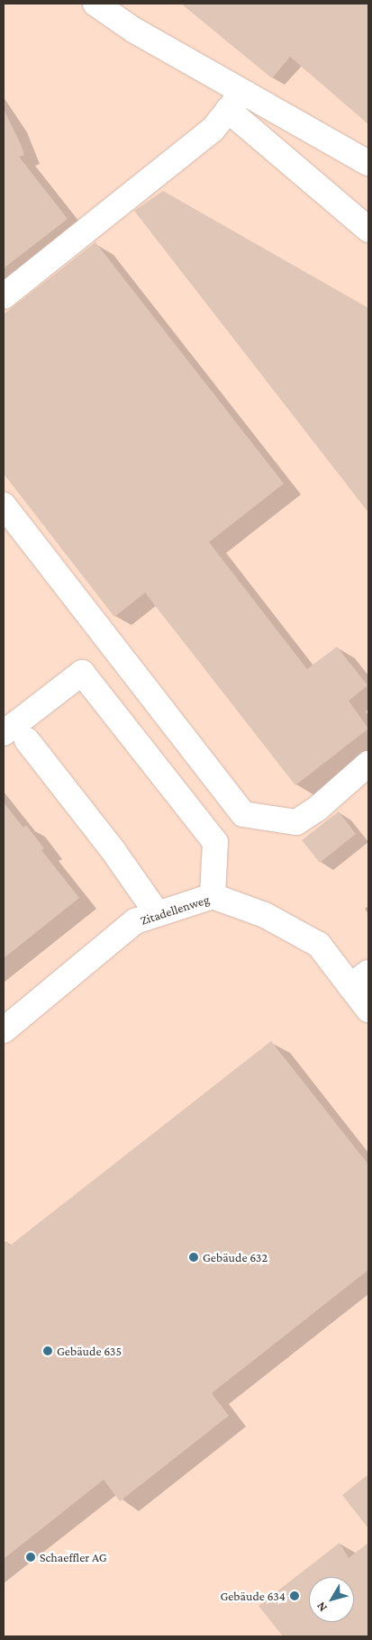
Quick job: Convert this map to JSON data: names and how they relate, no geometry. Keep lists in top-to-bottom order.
{
  "streets": {
    "street": ["Zitadellenweg"]
  },
  "places": [
    "Gebäude 632",
    "Gebäude 635",
    "Schaeffler AG",
    "Gebäude 634"
  ],
  "north": "bottom left"
}
